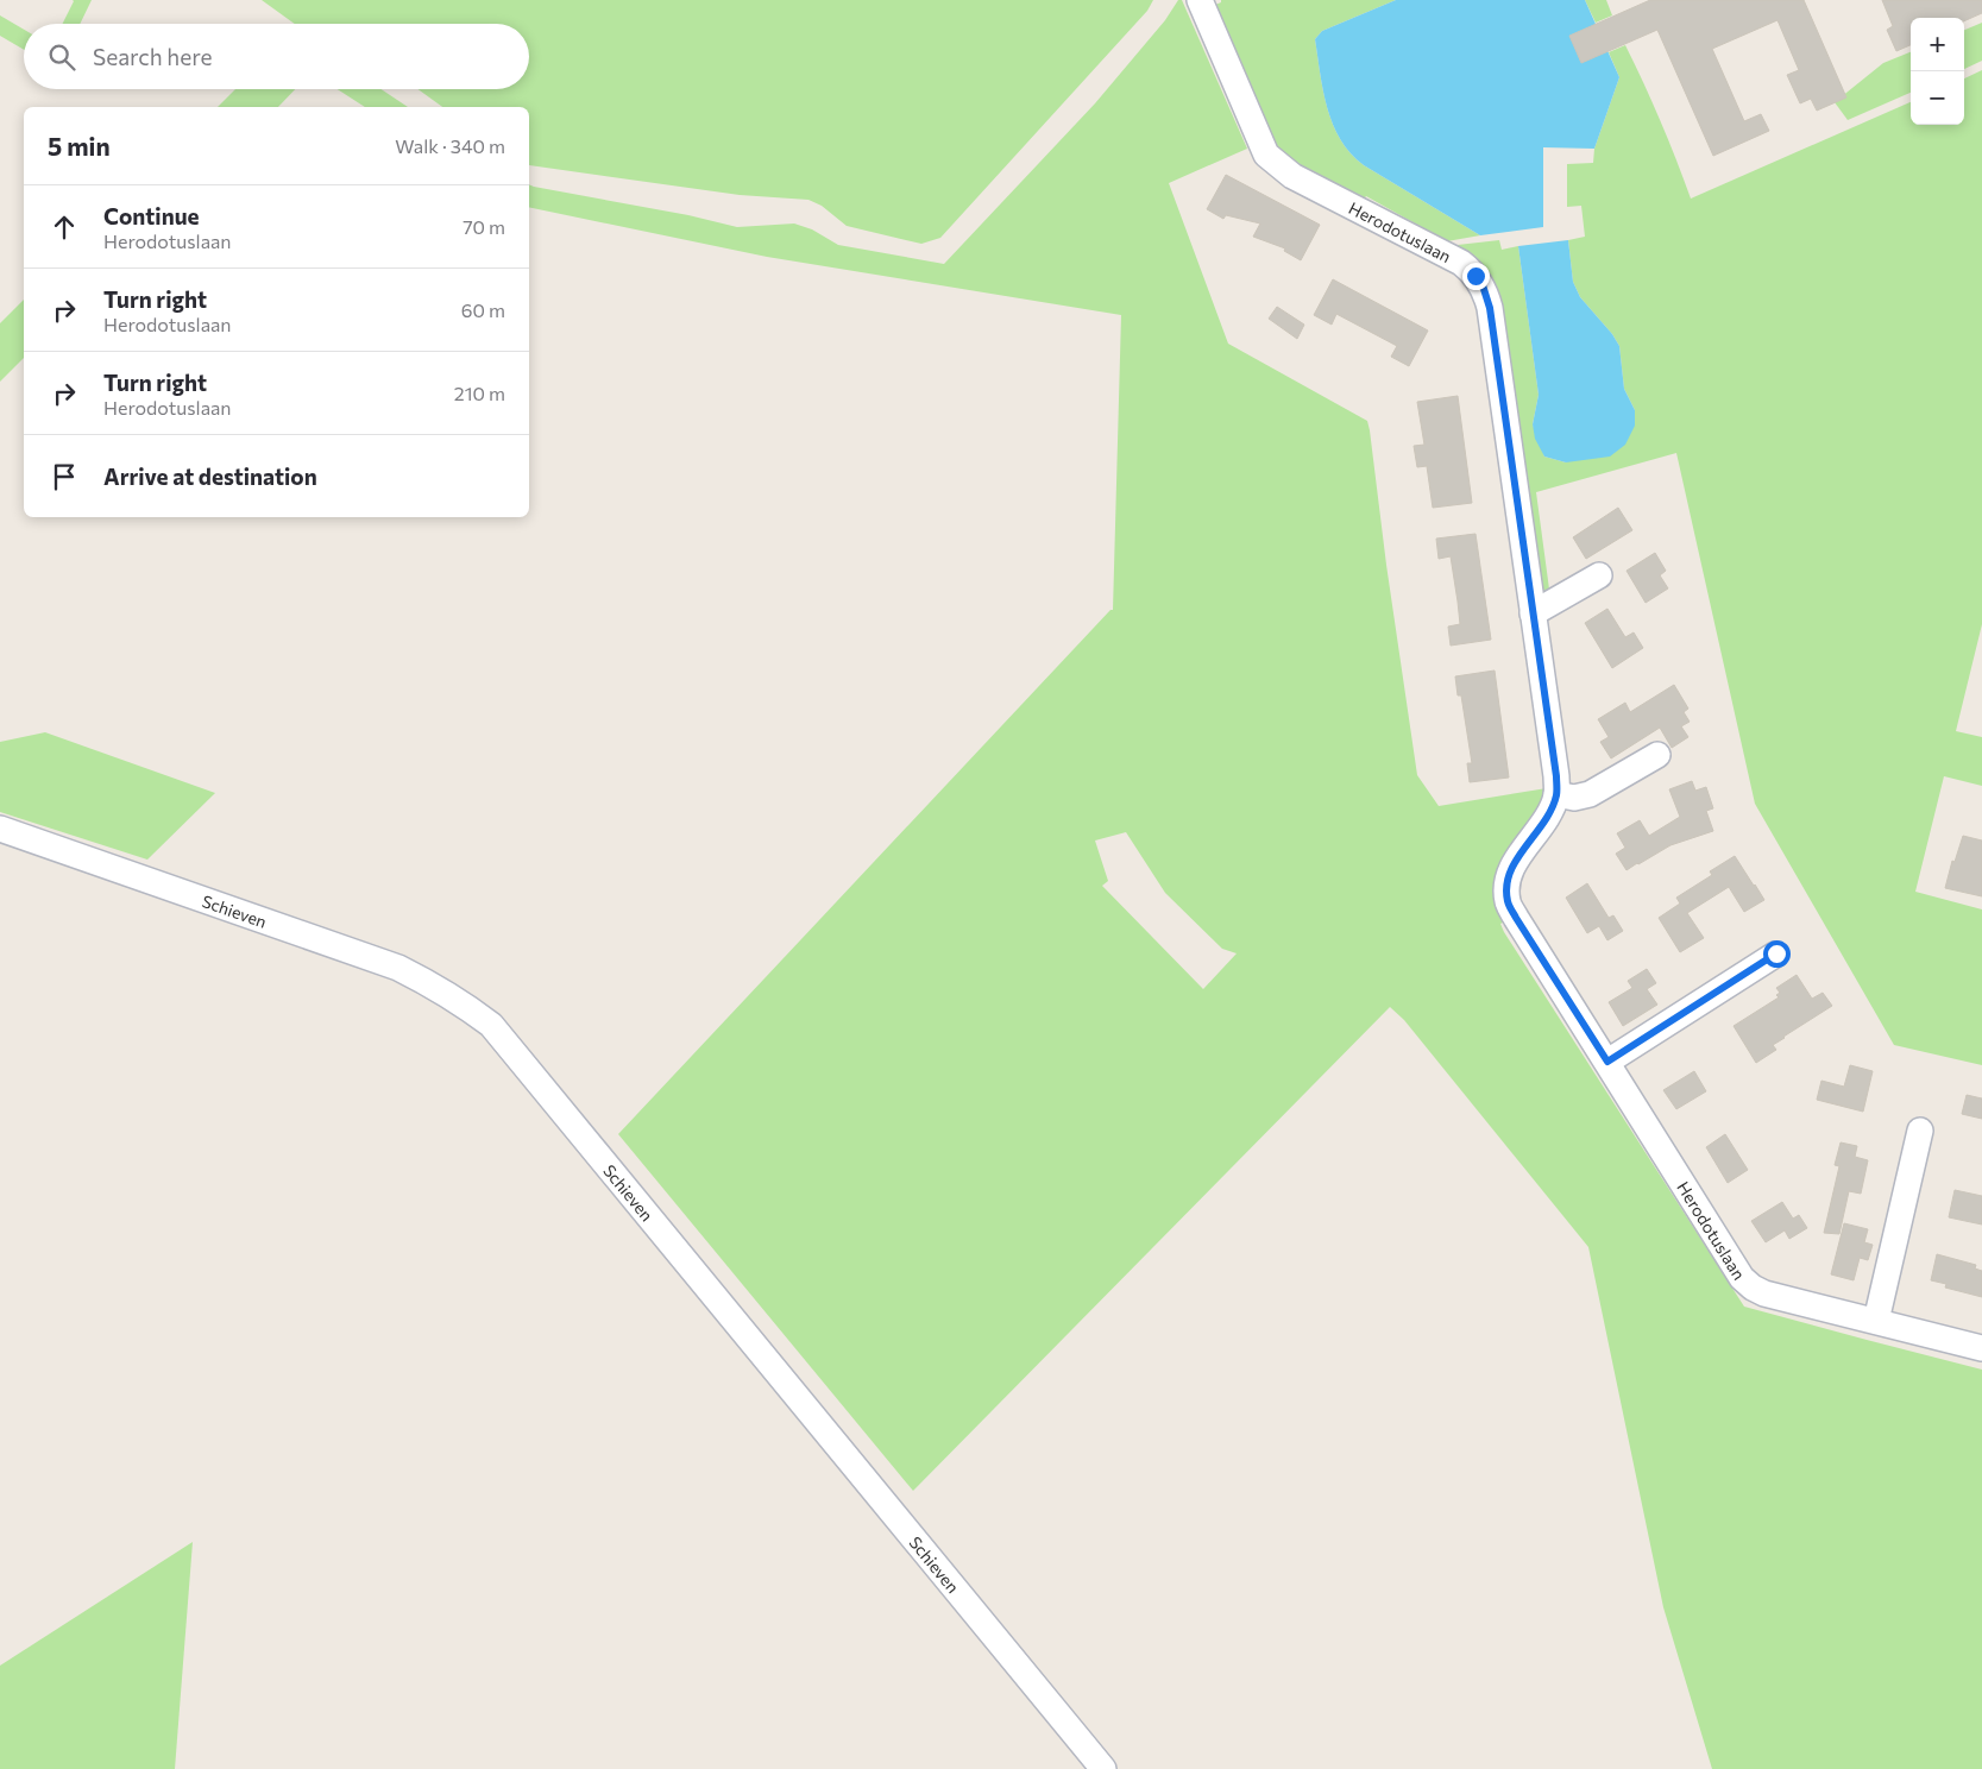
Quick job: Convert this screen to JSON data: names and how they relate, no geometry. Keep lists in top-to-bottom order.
{
  "streets": {
    "street": ["Herodotuslaan", "Schieven"]
  },
  "page": {
    "map_buttons": ["+", "−"],
    "search": "Search here",
    "heading": ["5 min", "Walk · 340 m"],
    "list": [
      ["Continue", "Herodotuslaan", "70 m"],
      ["Turn right", "Herodotuslaan", "60 m"],
      ["Turn right", "Herodotuslaan", "210 m"],
      "Arrive at destination"
    ]
  }
}
